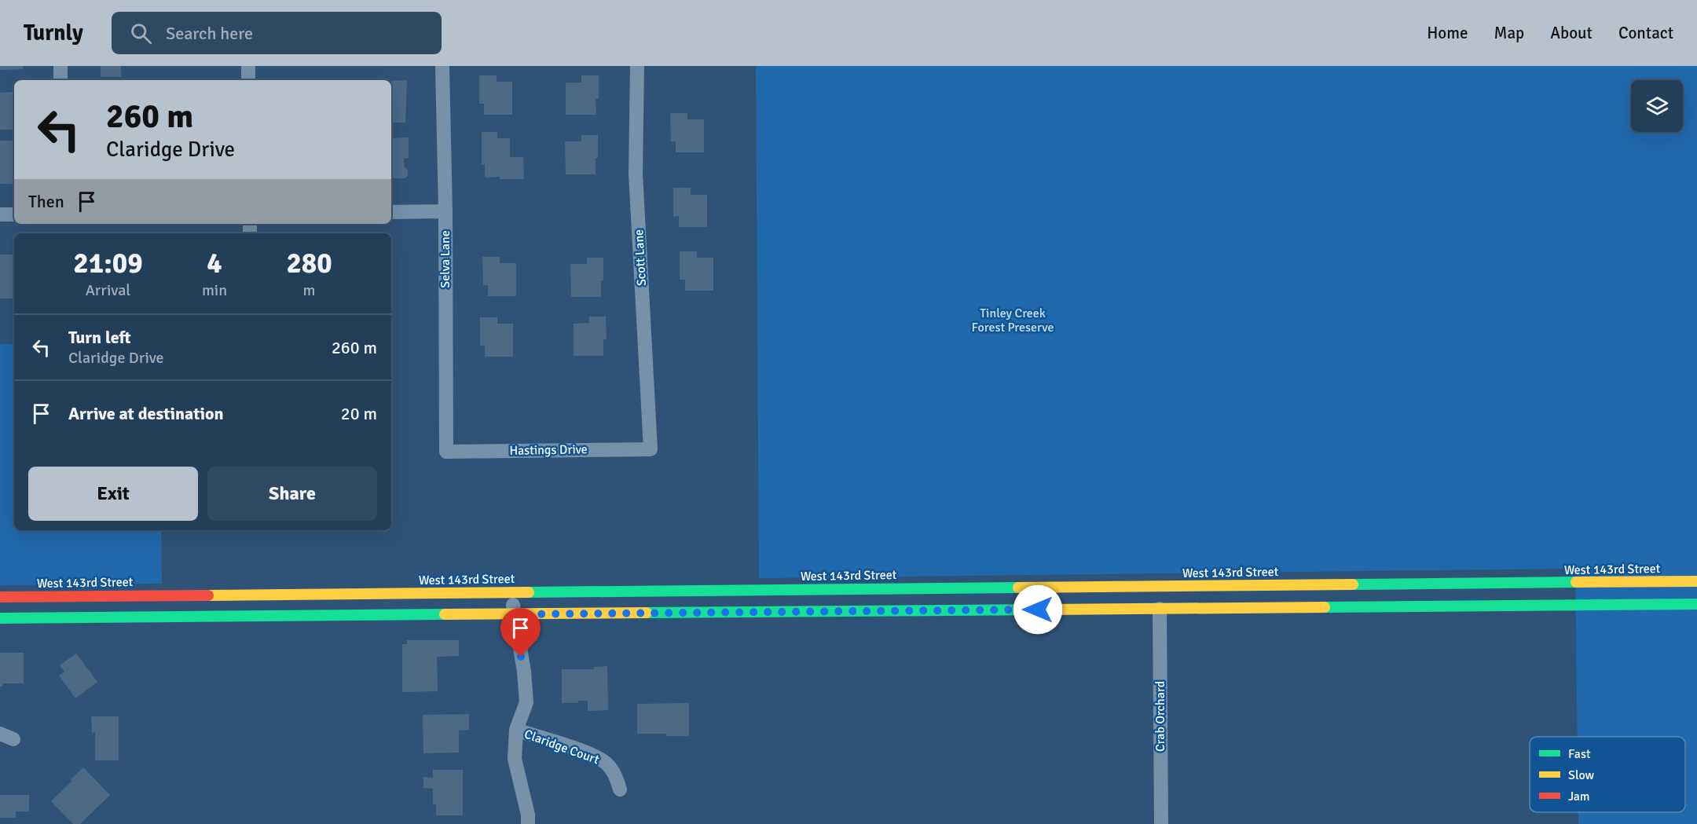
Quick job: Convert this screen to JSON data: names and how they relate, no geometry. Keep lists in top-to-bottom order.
{
  "streets": {
    "main road": ["West 143rd Street"],
    "street": [
      "Scott Lane",
      "Selva Lane",
      "Hastings Drive",
      "Crab Orchard",
      "Claridge Court"
    ]
  },
  "crossings": [
    ["Scott Lane", "Hastings Drive"],
    ["Selva Lane", "Hastings Drive"]
  ],
  "parks": ["Tinley Creek Forest Preserve"],
  "legend": ["Fast", "Slow", "Jam"],
  "page": {
    "header": "Turnly",
    "search": "Search here",
    "nav": [
      "Home",
      "Map",
      "About",
      "Contact"
    ],
    "turn": ["260 m", "Claridge Drive"],
    "then": "Then",
    "eta": [
      "21:09",
      "Arrival",
      "4",
      "min",
      "280",
      "m"
    ],
    "list": [
      {
        "name": "Turn left",
        "note": "Claridge Drive",
        "value": "260 m"
      },
      {
        "name": "Arrive at destination",
        "value": "20 m"
      }
    ],
    "buttons": ["Exit", "Share"]
  }
}
